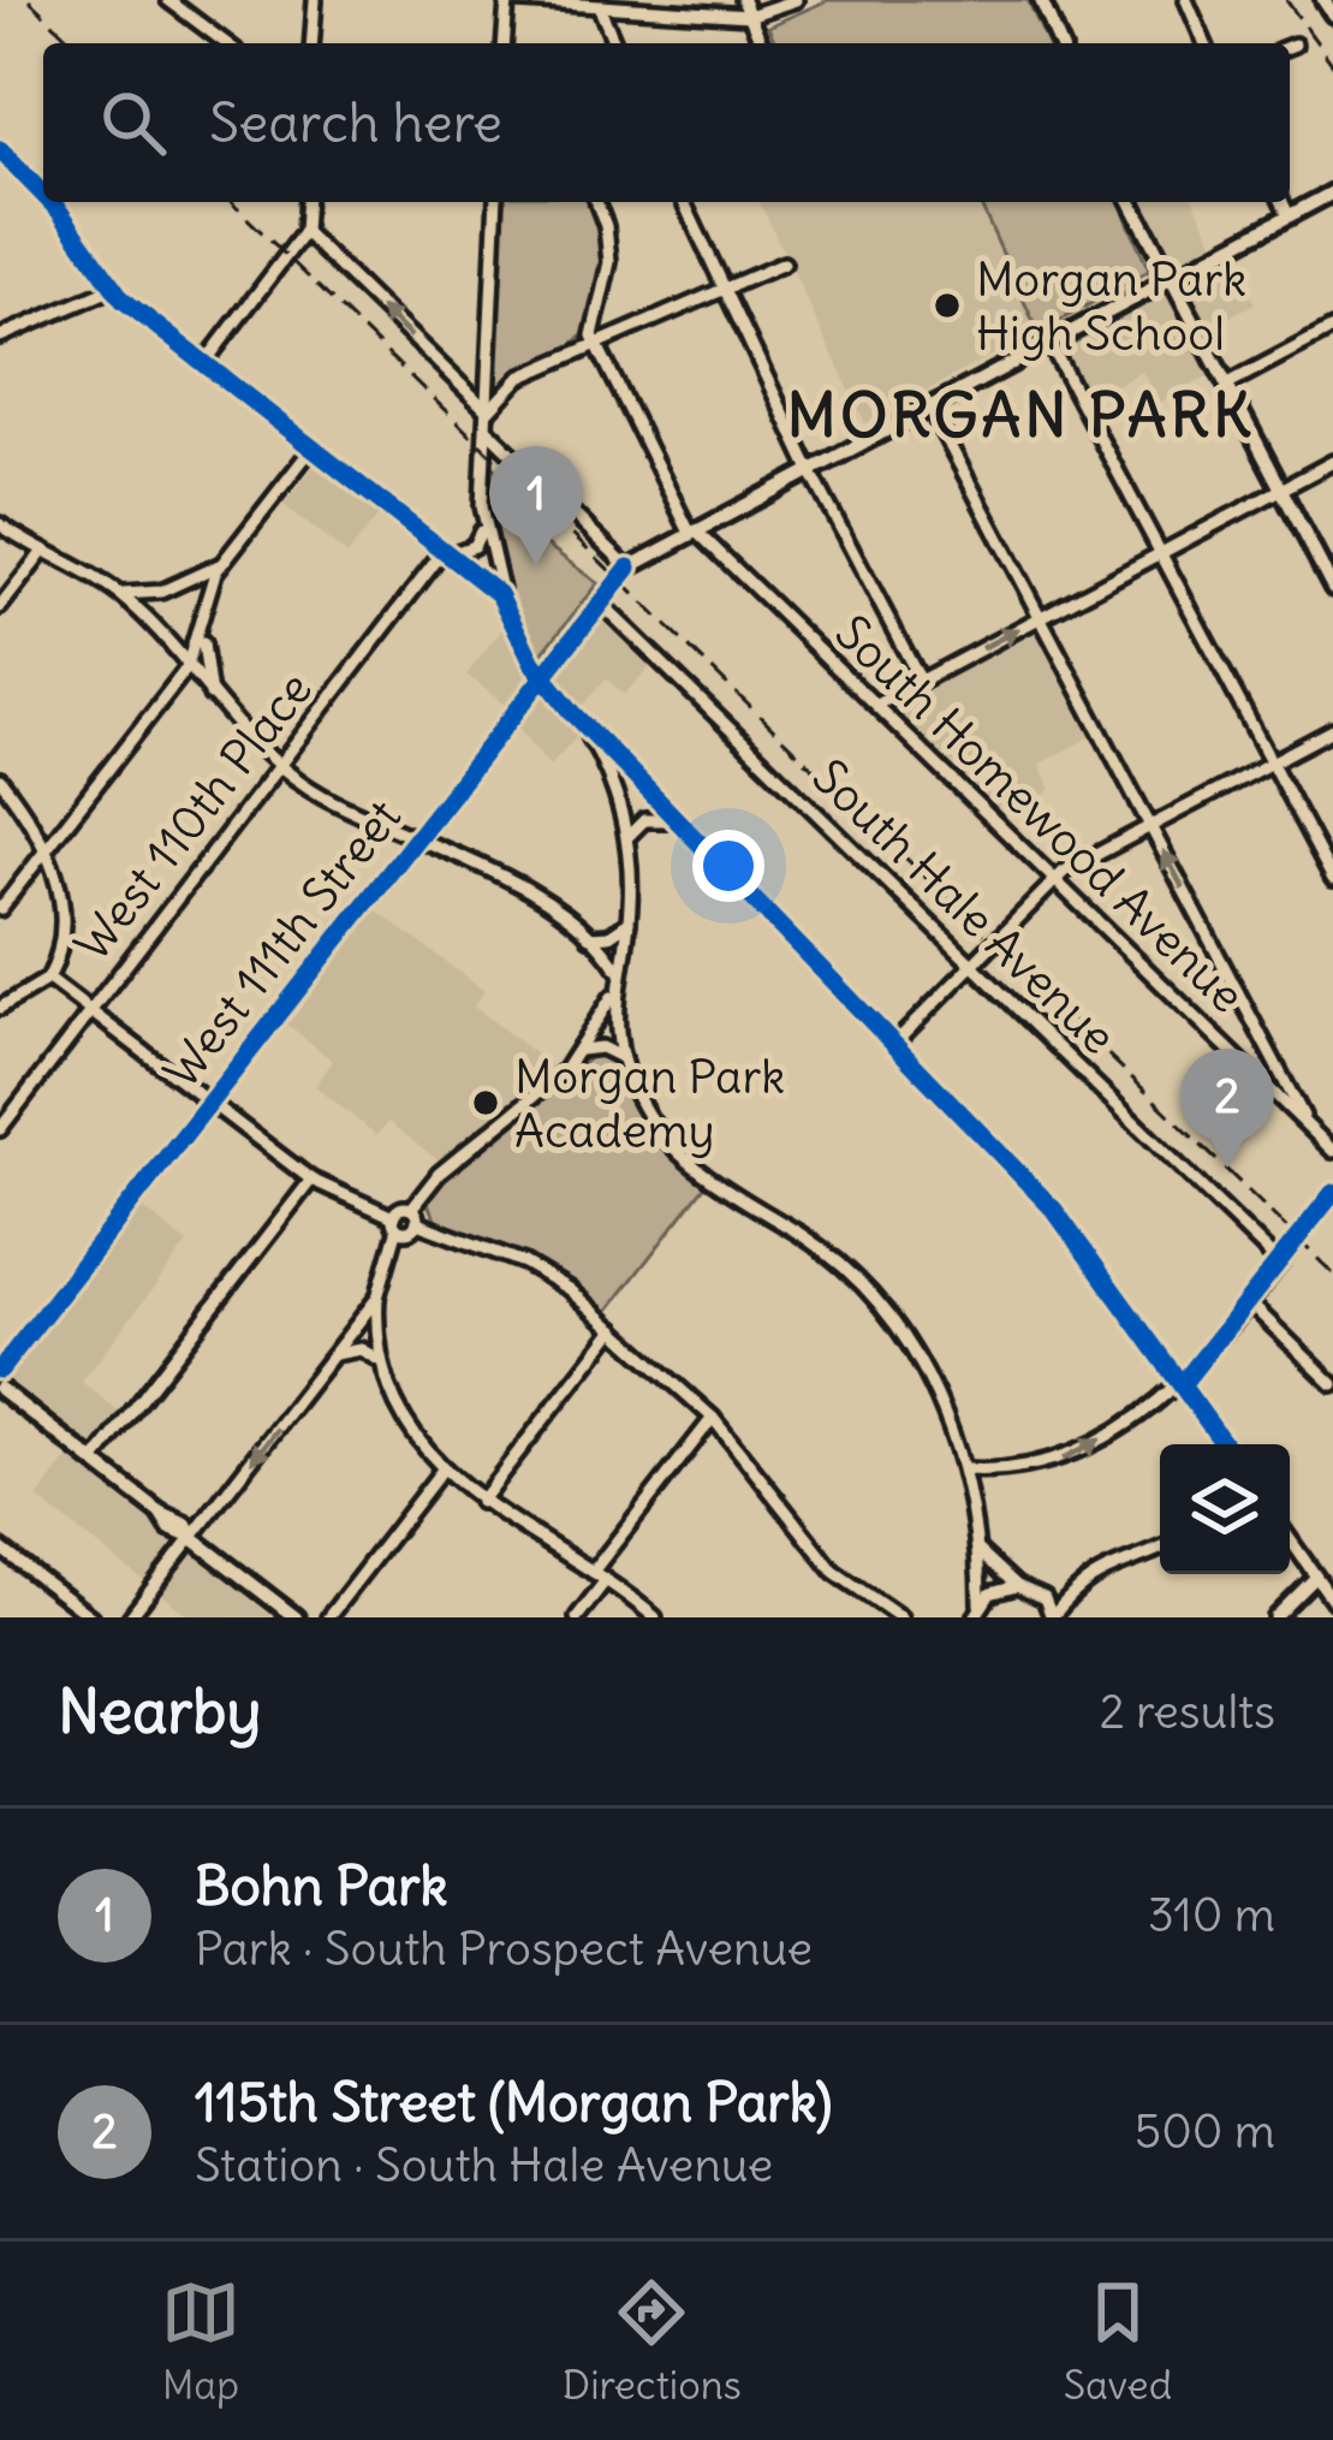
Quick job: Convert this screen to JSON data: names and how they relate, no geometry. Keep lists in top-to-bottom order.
{
  "streets": {
    "main road": ["West 111th Street"],
    "street": ["South Homewood Avenue", "West 110th Place", "South Hale Avenue"]
  },
  "crossings": [
    ["South Homewood Avenue", "West 111th Street"],
    ["South Hale Avenue", "West 111th Street"]
  ],
  "districts": ["MORGAN PARK"],
  "places": ["Morgan Park High School", "Morgan Park Academy"],
  "page": {
    "search": "Search here",
    "pins": ["1", "2"],
    "heading": ["Nearby", "2 results"],
    "list": [
      {
        "mark": "1",
        "name": "Bohn Park",
        "note": "Park · South Prospect Avenue",
        "value": "310 m"
      },
      {
        "mark": "2",
        "name": "115th Street (Morgan Park)",
        "note": "Station · South Hale Avenue",
        "value": "500 m"
      }
    ],
    "nav": ["Map", "Directions", "Saved"]
  }
}
